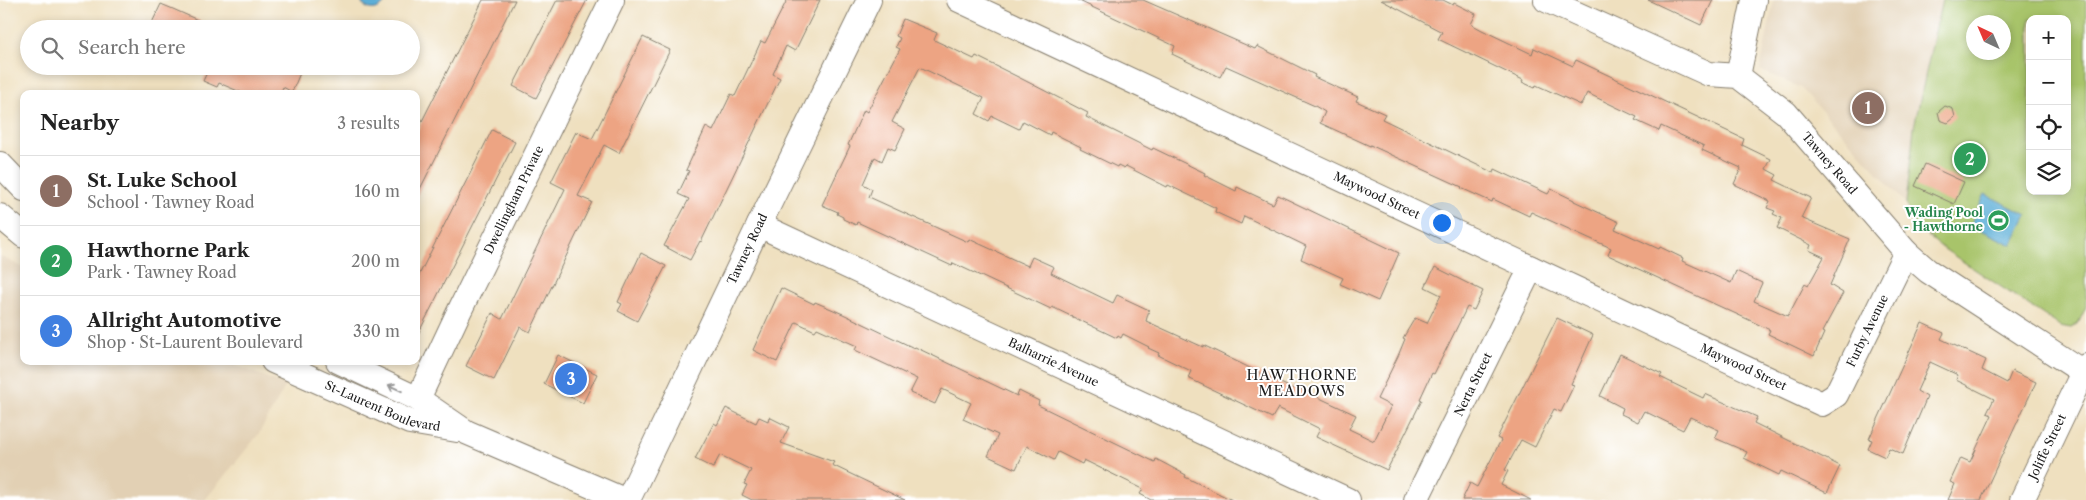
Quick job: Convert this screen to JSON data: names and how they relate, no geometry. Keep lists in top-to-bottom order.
{
  "streets": {
    "street": [
      "Tawney Road",
      "Maywood Street",
      "Dwellingham Private",
      "Furby Avenue",
      "Balharrie Avenue",
      "Nerta Street",
      "St-Laurent Boulevard",
      "Joliffe Street"
    ]
  },
  "crossings": [
    ["Tawney Road", "Furby Avenue"],
    ["Tawney Road", "Balharrie Avenue"],
    ["Tawney Road", "Joliffe Street"],
    ["Maywood Street", "Furby Avenue"],
    ["Maywood Street", "Nerta Street"],
    ["Dwellingham Private", "St-Laurent Boulevard"]
  ],
  "districts": ["HAWTHORNE MEADOWS"],
  "places": {
    "sports": ["Wading Pool - Hawthorne"]
  },
  "north": "top left",
  "page": {
    "map_buttons": ["+", "−"],
    "search": "Search here",
    "pins": ["1", "2", "3"],
    "heading": ["Nearby", "3 results"],
    "list": [
      {
        "mark": "1",
        "name": "St. Luke School",
        "note": "School · Tawney Road",
        "value": "160 m"
      },
      {
        "mark": "2",
        "name": "Hawthorne Park",
        "note": "Park · Tawney Road",
        "value": "200 m"
      },
      {
        "mark": "3",
        "name": "Allright Automotive",
        "note": "Shop · St-Laurent Boulevard",
        "value": "330 m"
      }
    ]
  }
}
